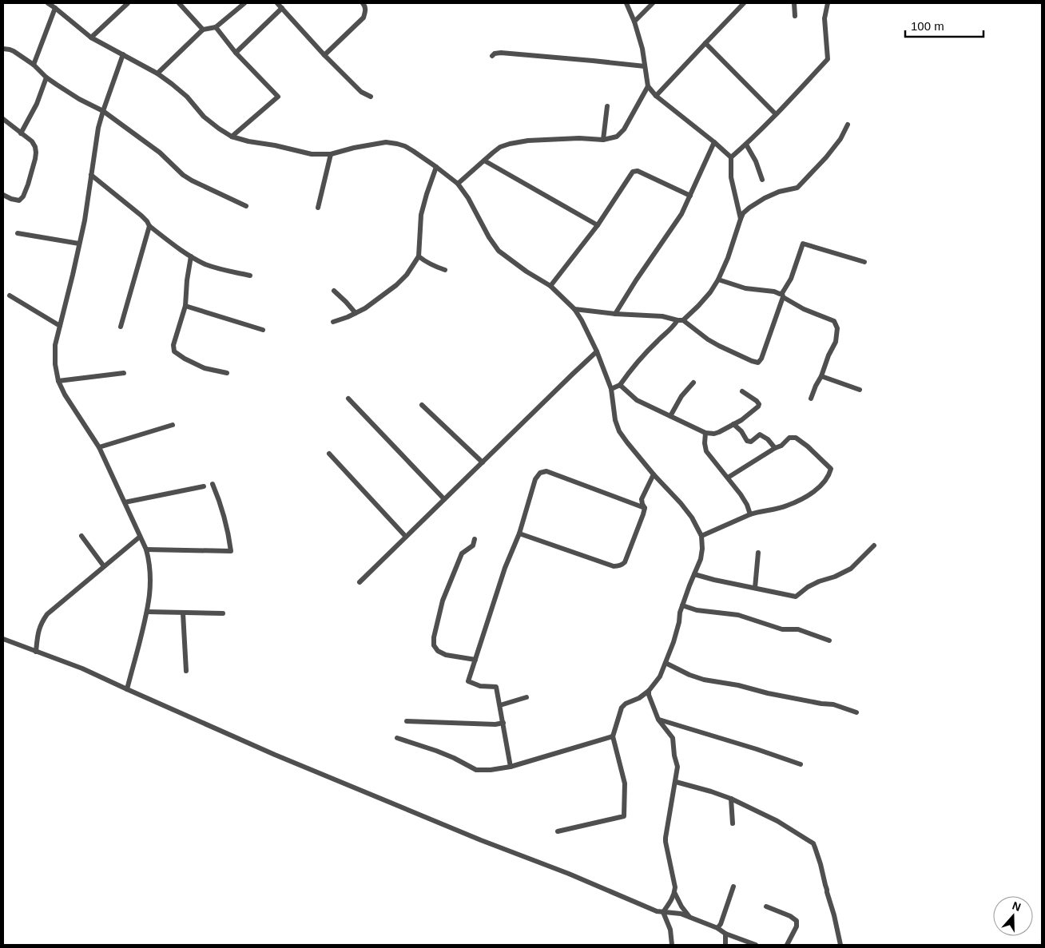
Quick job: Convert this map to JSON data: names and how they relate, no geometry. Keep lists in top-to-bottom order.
{
  "scale_bar": "100 m",
  "north": "top"
}
